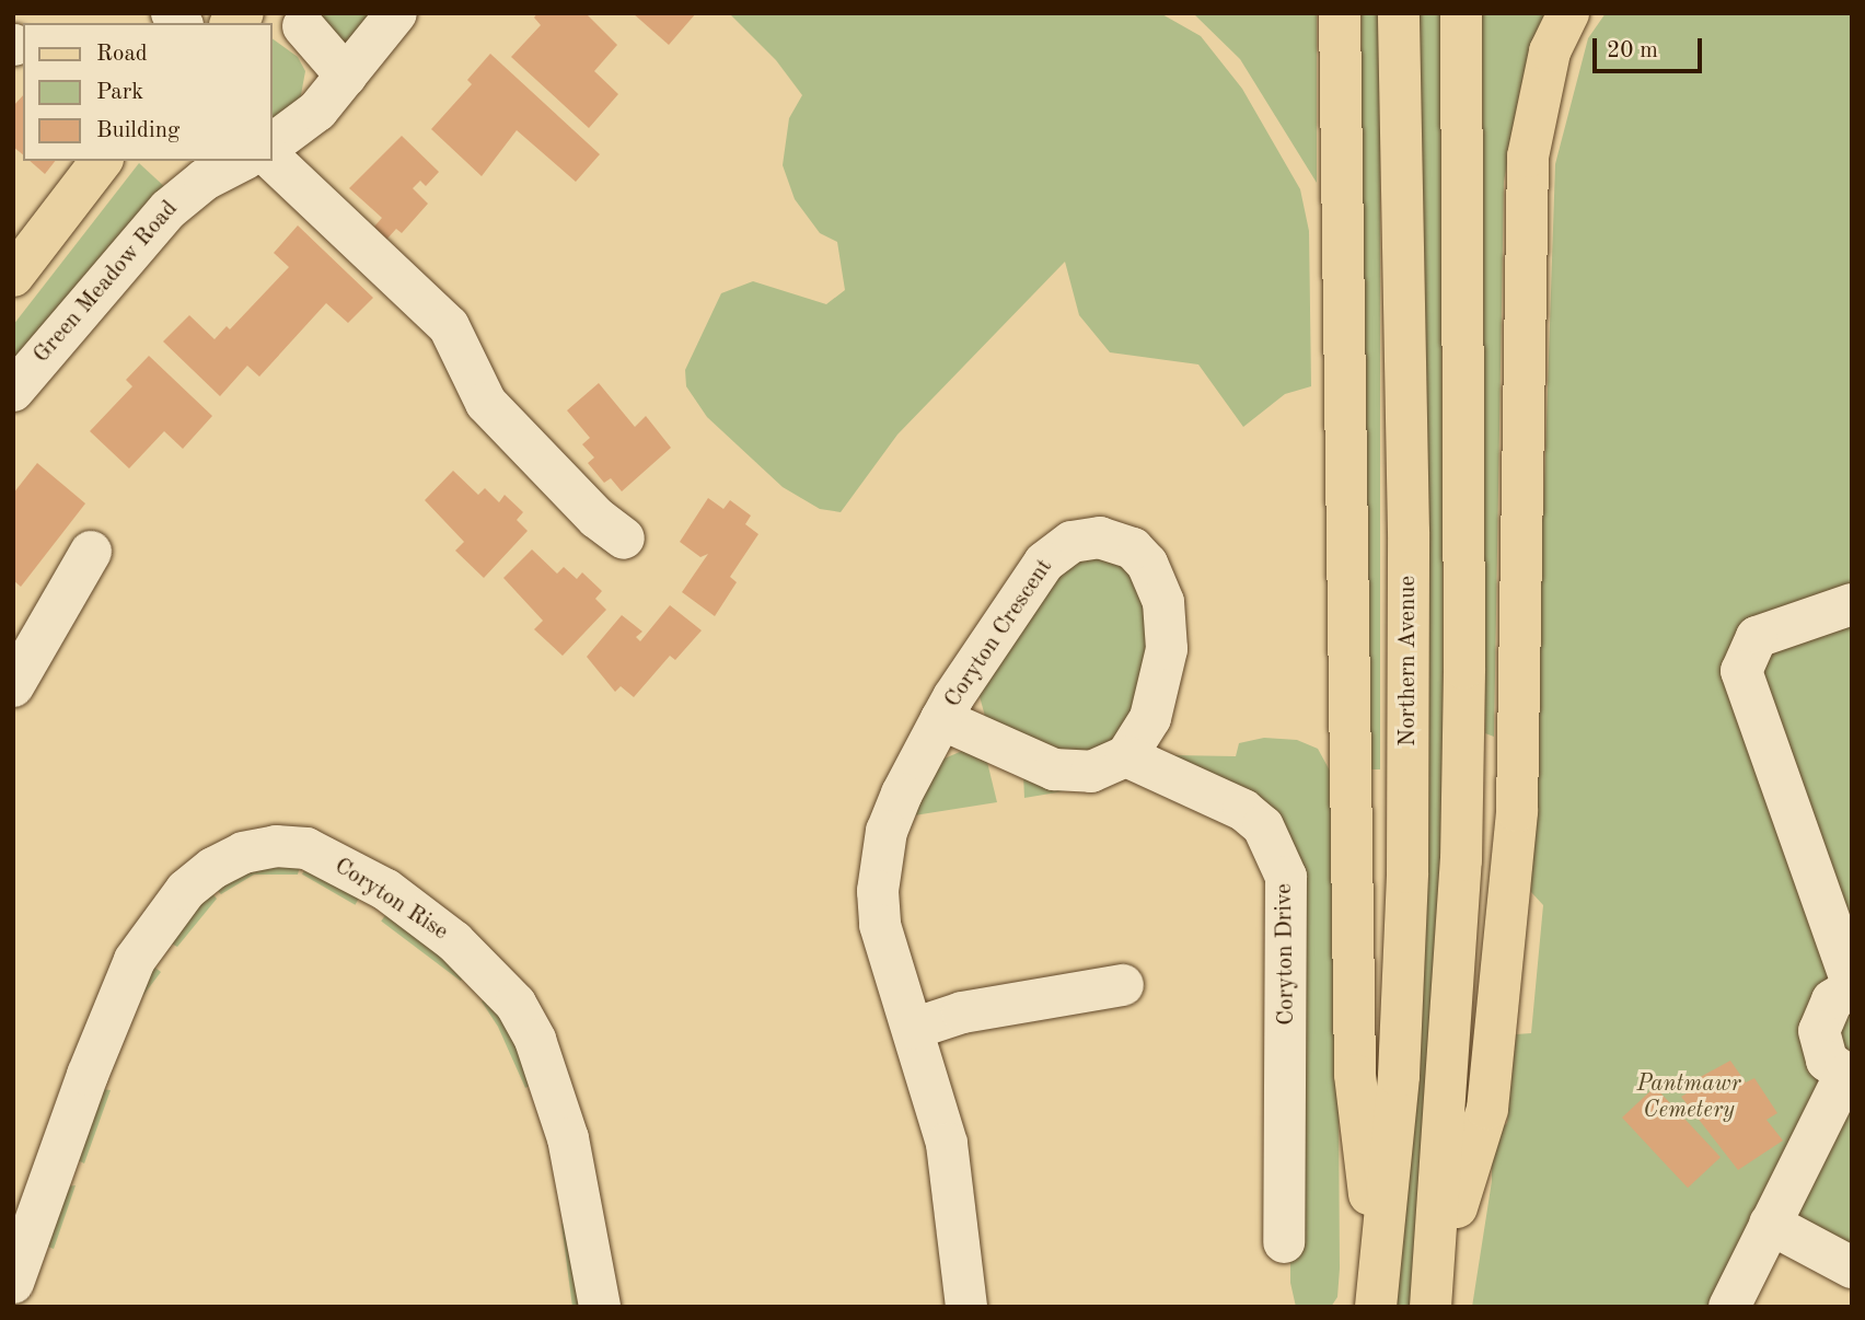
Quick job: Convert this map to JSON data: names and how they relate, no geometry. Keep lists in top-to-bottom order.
{
  "streets": {
    "main road": ["Northern Avenue"],
    "street": [
      "Green Meadow Road",
      "Coryton Crescent",
      "Coryton Rise",
      "Coryton Drive"
    ]
  },
  "crossings": [
    ["Coryton Crescent", "Coryton Drive"]
  ],
  "parks": ["Pantmawr Cemetery"],
  "legend": ["Road", "Park", "Building"],
  "scale_bar": "20 m"
}
